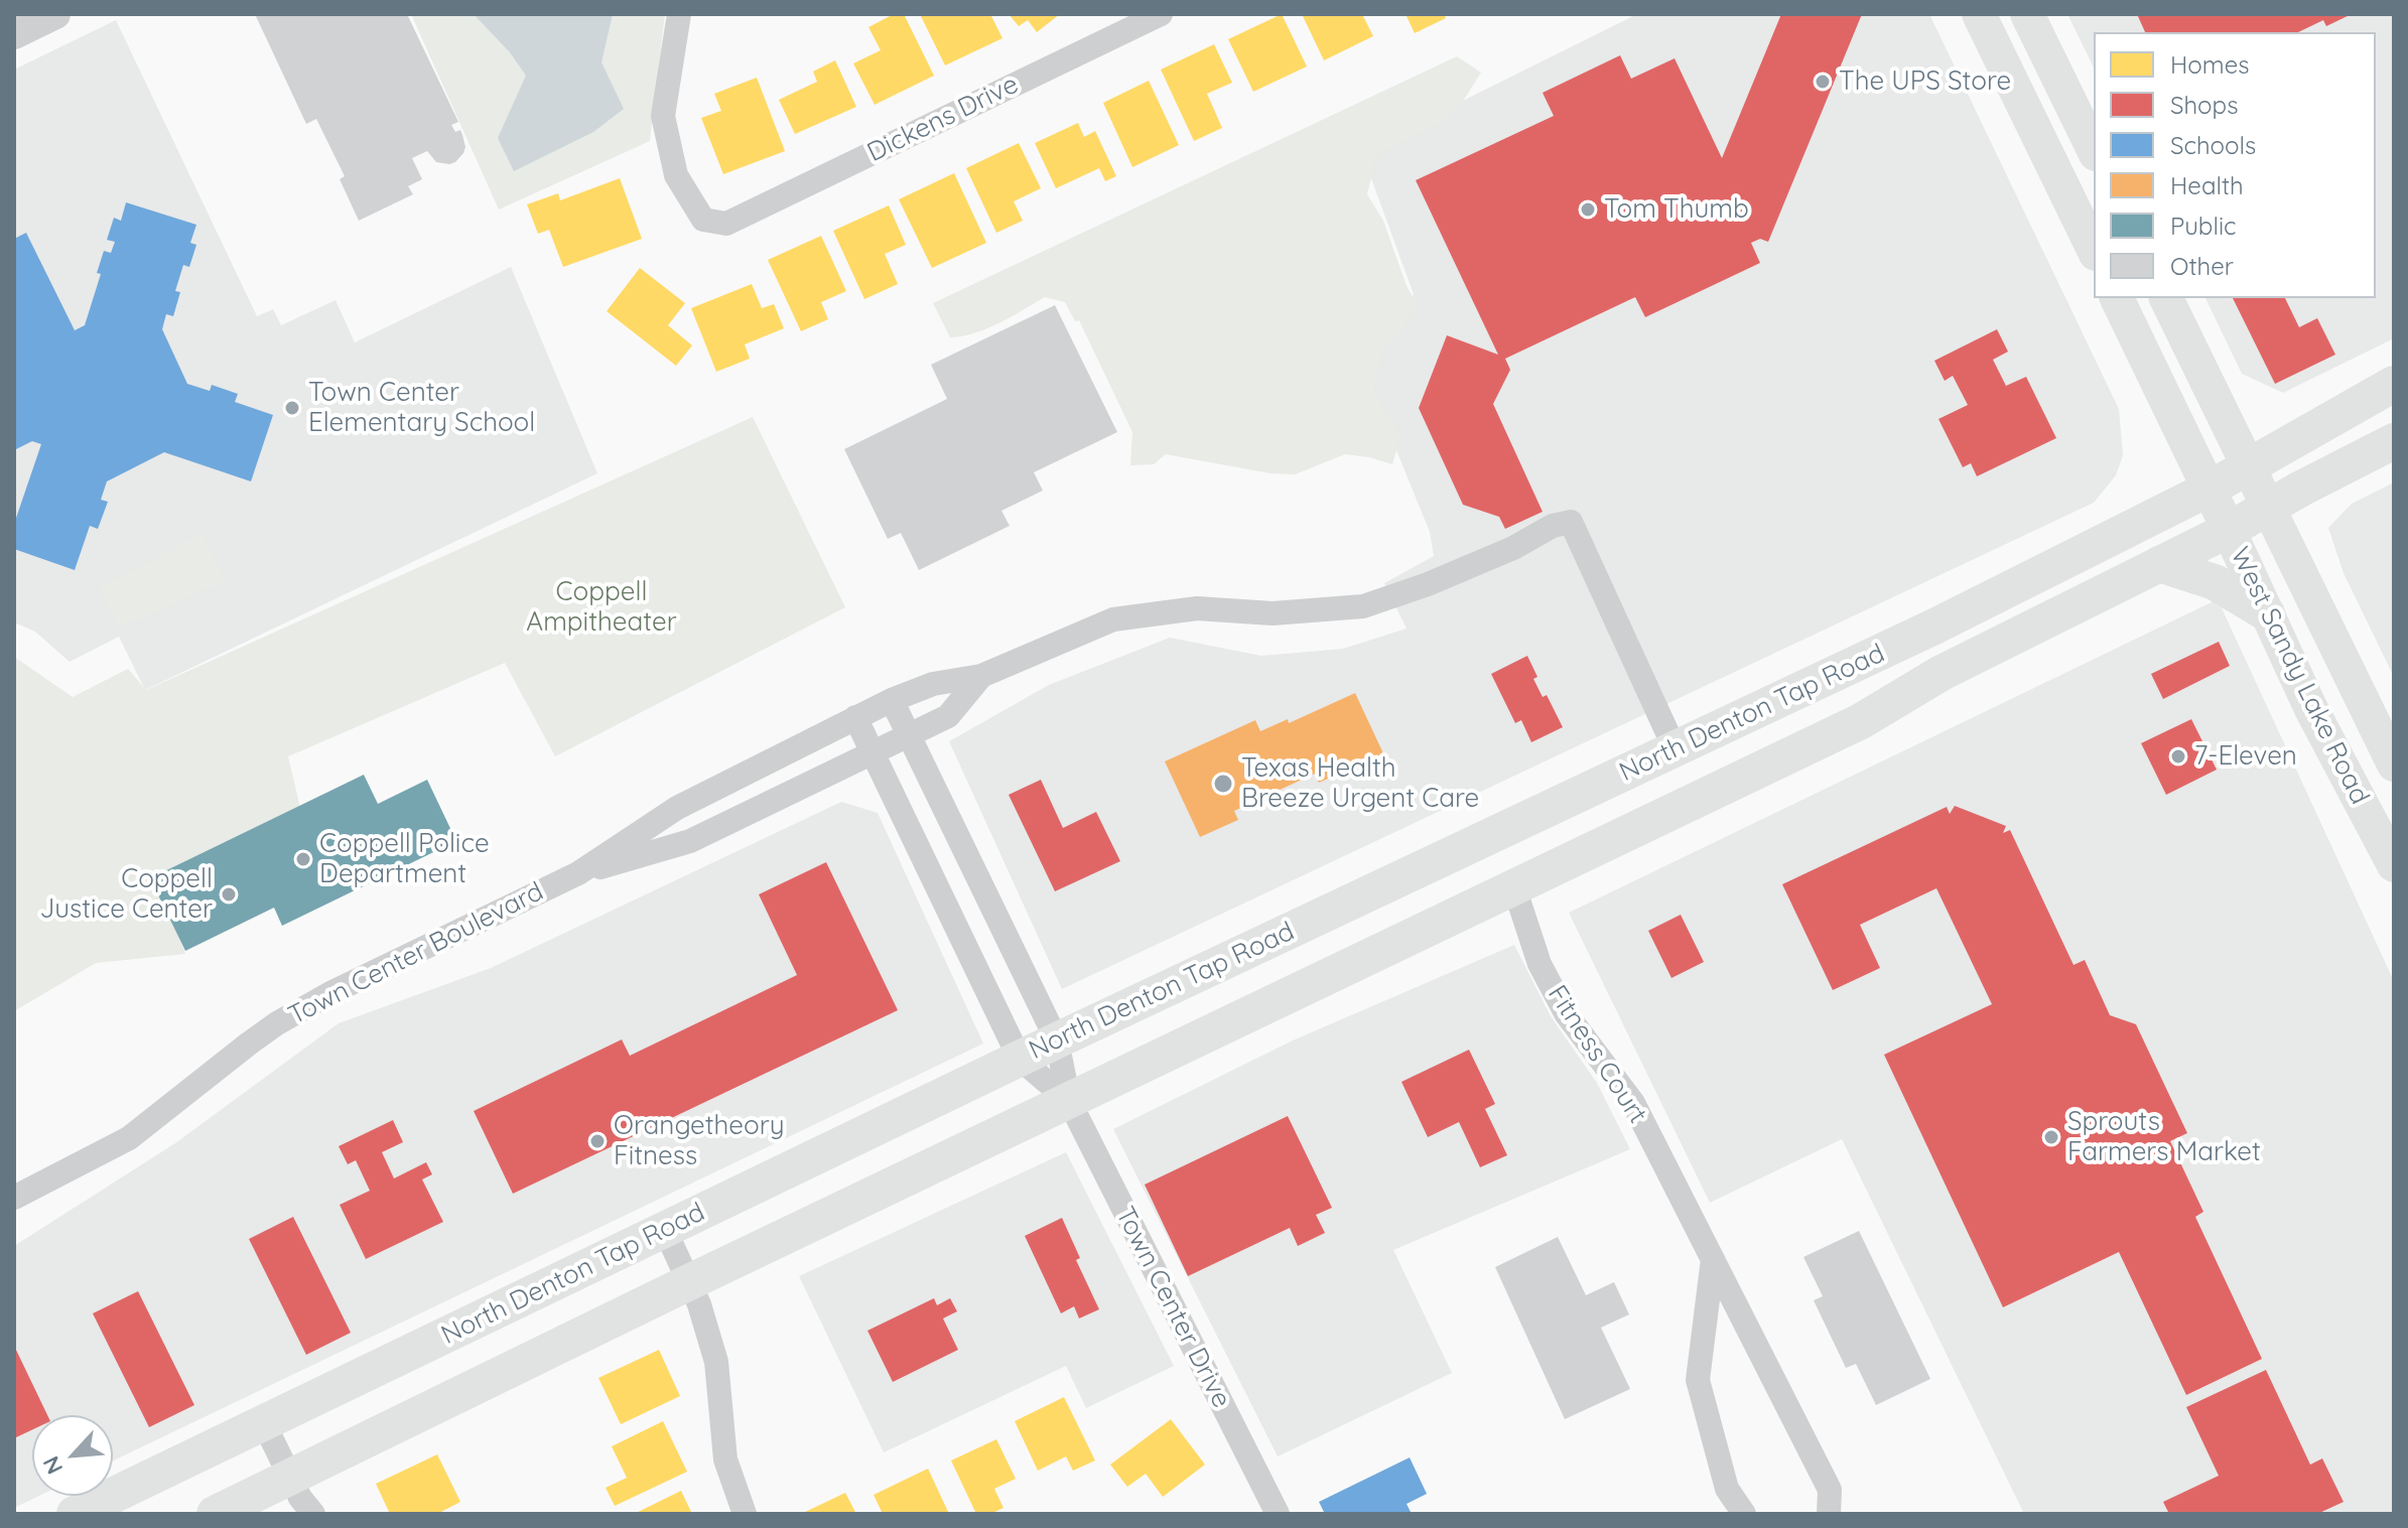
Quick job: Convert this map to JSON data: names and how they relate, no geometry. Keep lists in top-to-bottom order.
{
  "streets": {
    "main road": ["West Sandy Lake Road", "North Denton Tap Road"],
    "street": [
      "Dickens Drive",
      "Town Center Boulevard",
      "Fitness Court",
      "Town Center Drive"
    ]
  },
  "crossings": [
    ["West Sandy Lake Road", "North Denton Tap Road"],
    ["North Denton Tap Road", "Town Center Boulevard"],
    ["North Denton Tap Road", "Fitness Court"],
    ["North Denton Tap Road", "Town Center Drive"],
    ["Town Center Boulevard", "Town Center Drive"]
  ],
  "parks": ["Coppell Ampitheater"],
  "places": [
    "The UPS Store",
    "Tom Thumb",
    "Town Center Elementary School",
    "7-Eleven",
    "Texas Health Breeze Urgent Care",
    "Coppell Police Department",
    "Coppell Justice Center",
    "Sprouts Farmers Market",
    "Orangetheory Fitness"
  ],
  "legend": [
    "Homes",
    "Shops",
    "Schools",
    "Health",
    "Public",
    "Other"
  ],
  "north": "bottom left"
}
